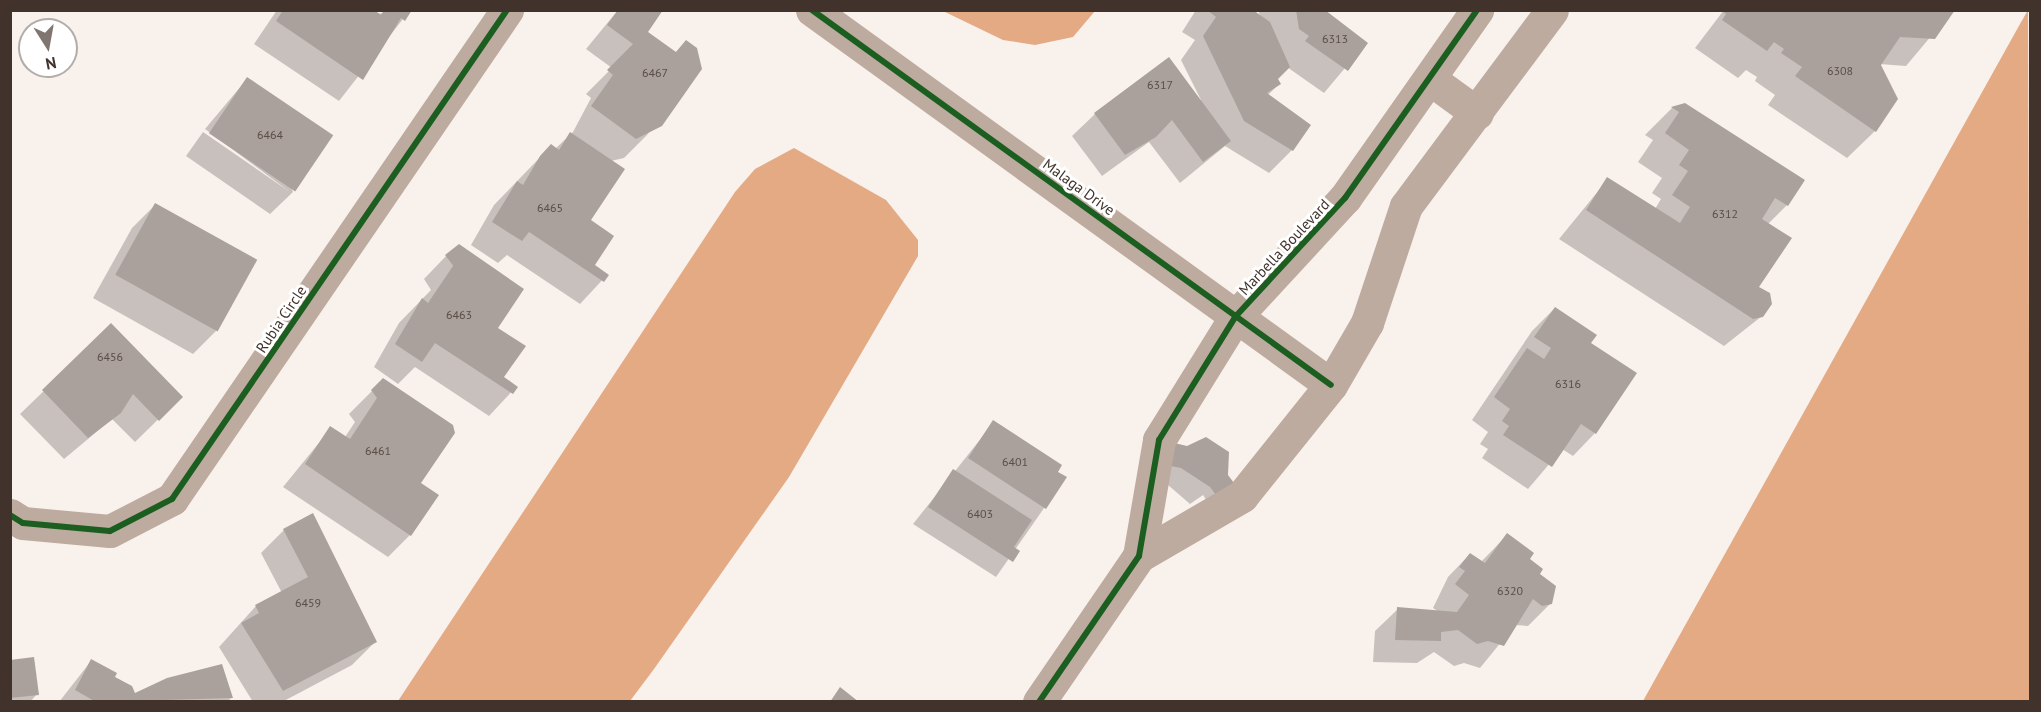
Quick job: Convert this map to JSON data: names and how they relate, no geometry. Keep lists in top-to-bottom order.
{
  "streets": {
    "street": ["Malaga Drive", "Marbella Boulevard", "Rubia Circle"]
  },
  "crossings": [
    ["Malaga Drive", "Marbella Boulevard"]
  ],
  "house_numbers": [
    "6313",
    "6308",
    "6467",
    "6317",
    "6464",
    "6465",
    "6312",
    "6463",
    "6456",
    "6316",
    "6461",
    "6401",
    "6403",
    "6320",
    "6459"
  ],
  "north": "bottom"
}
